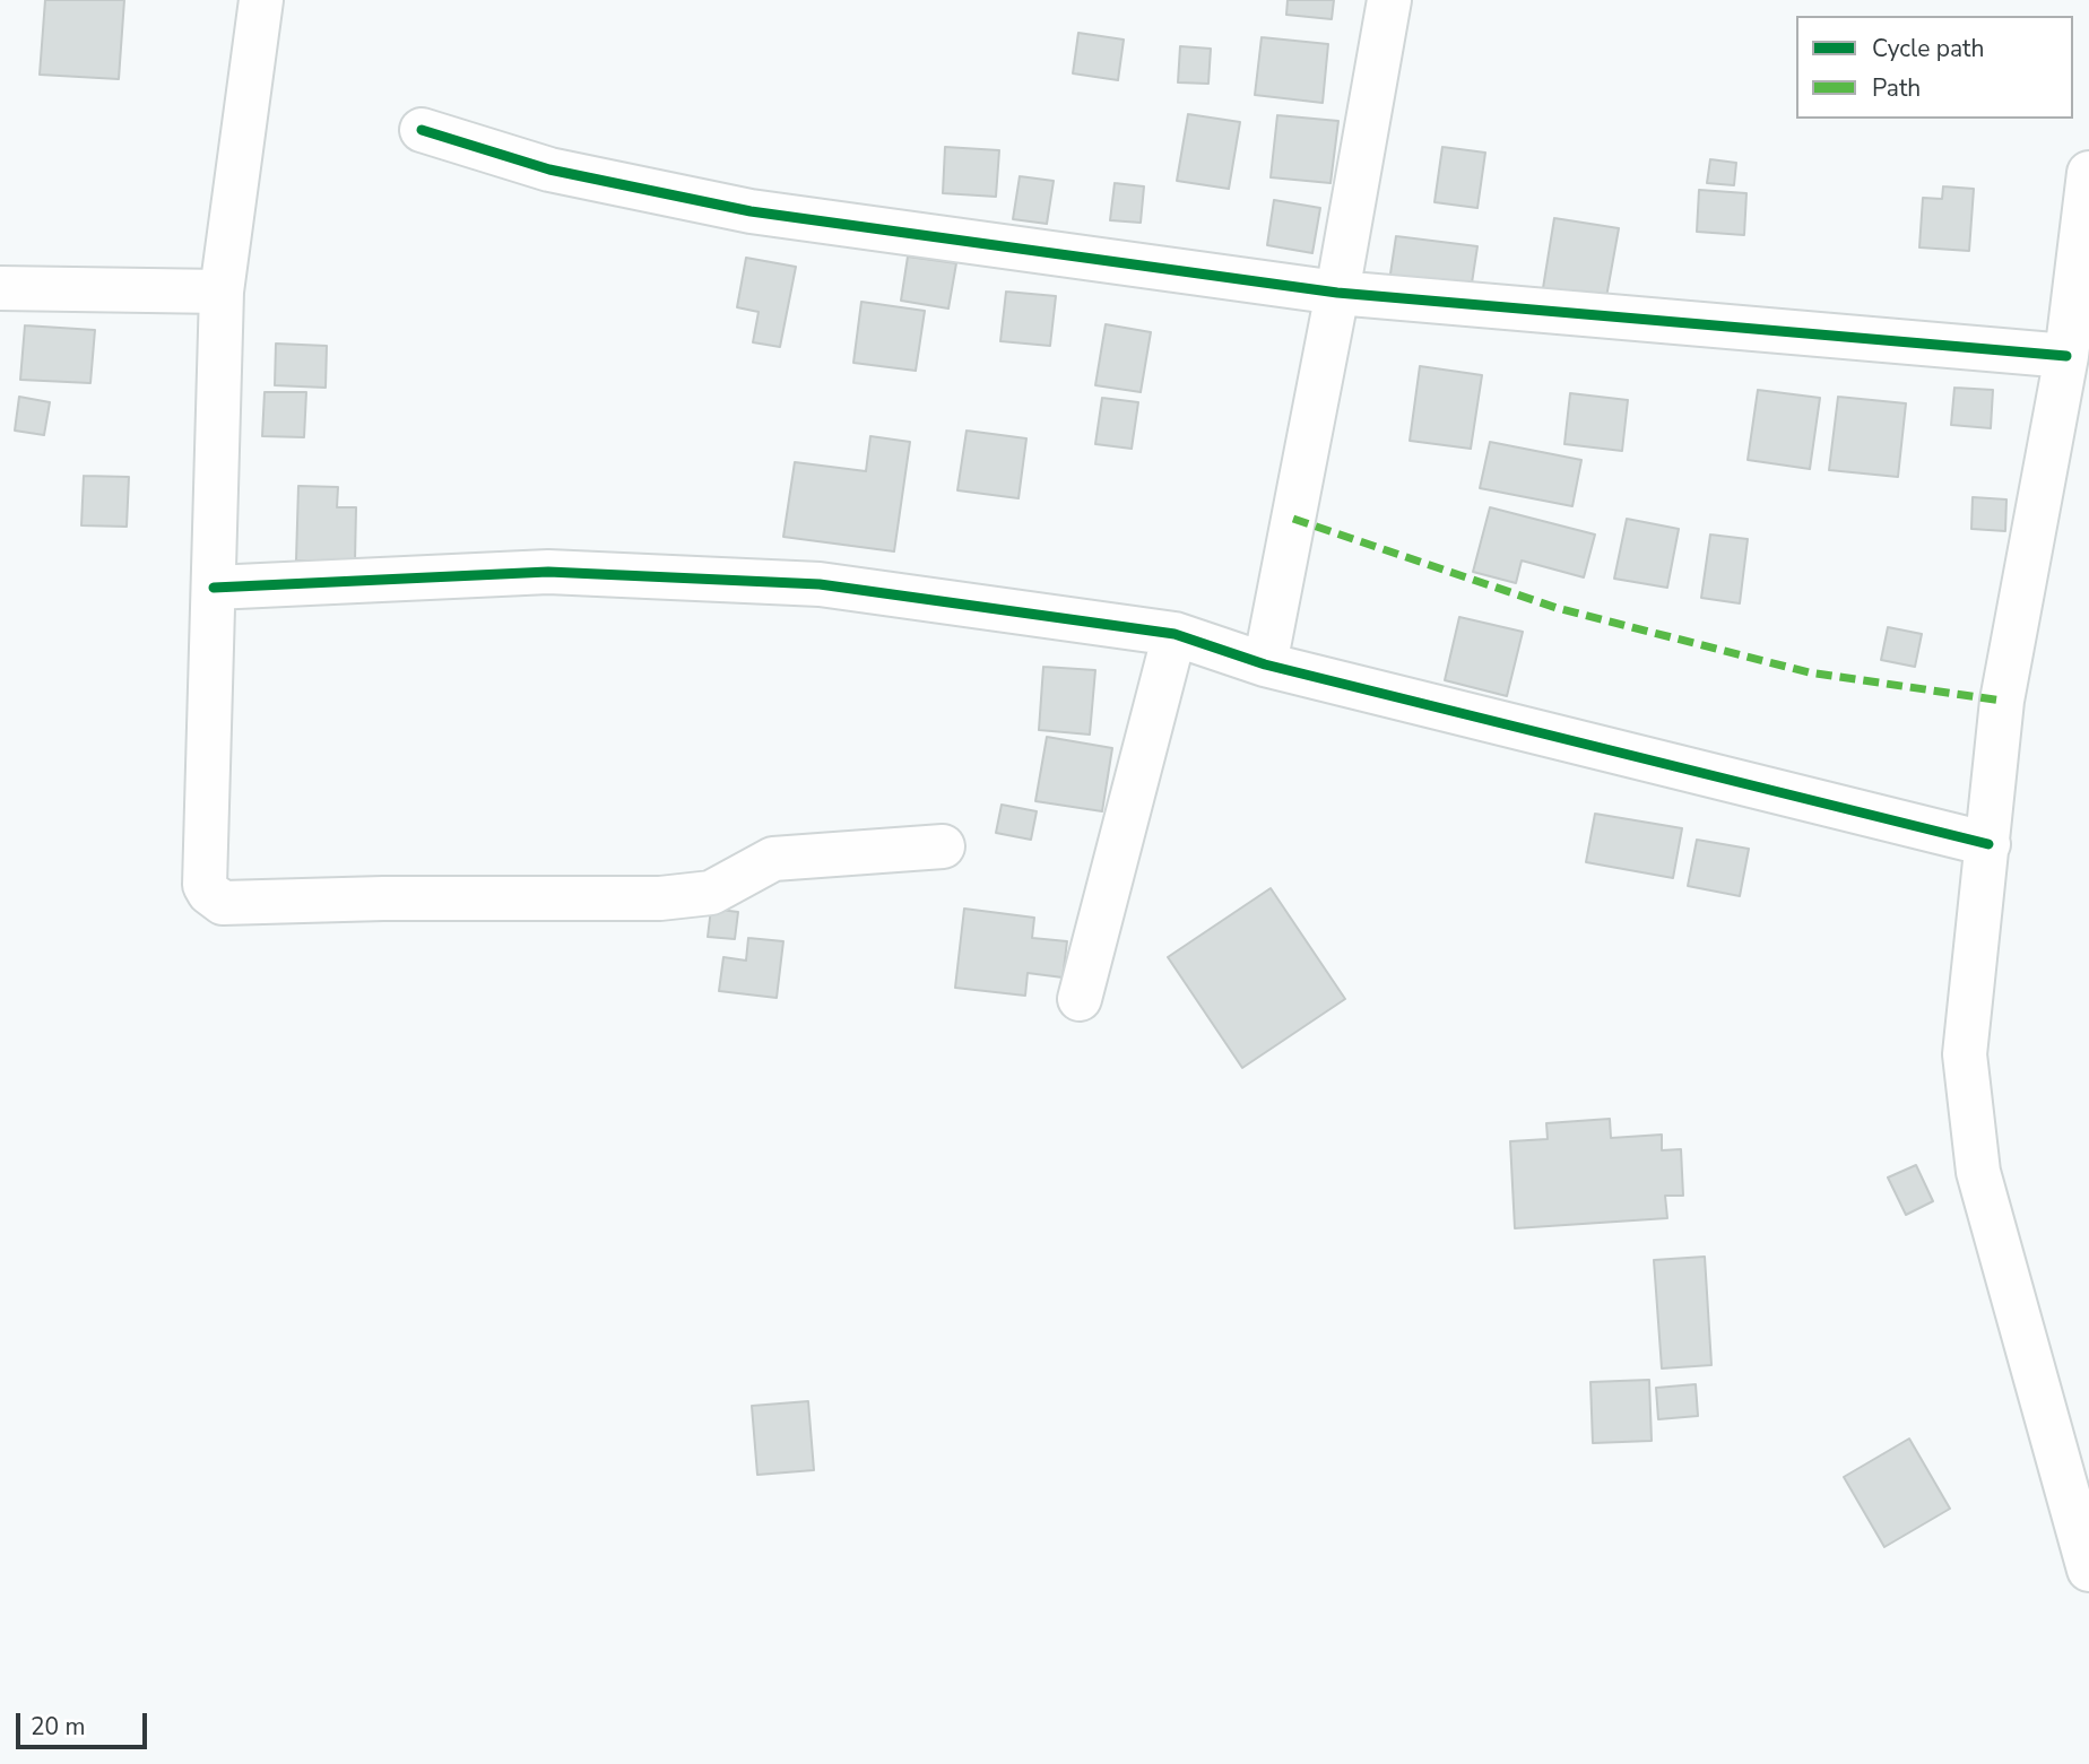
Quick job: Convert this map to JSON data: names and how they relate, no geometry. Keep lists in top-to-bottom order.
{
  "legend": ["Cycle path", "Path"],
  "scale_bar": "20 m"
}
